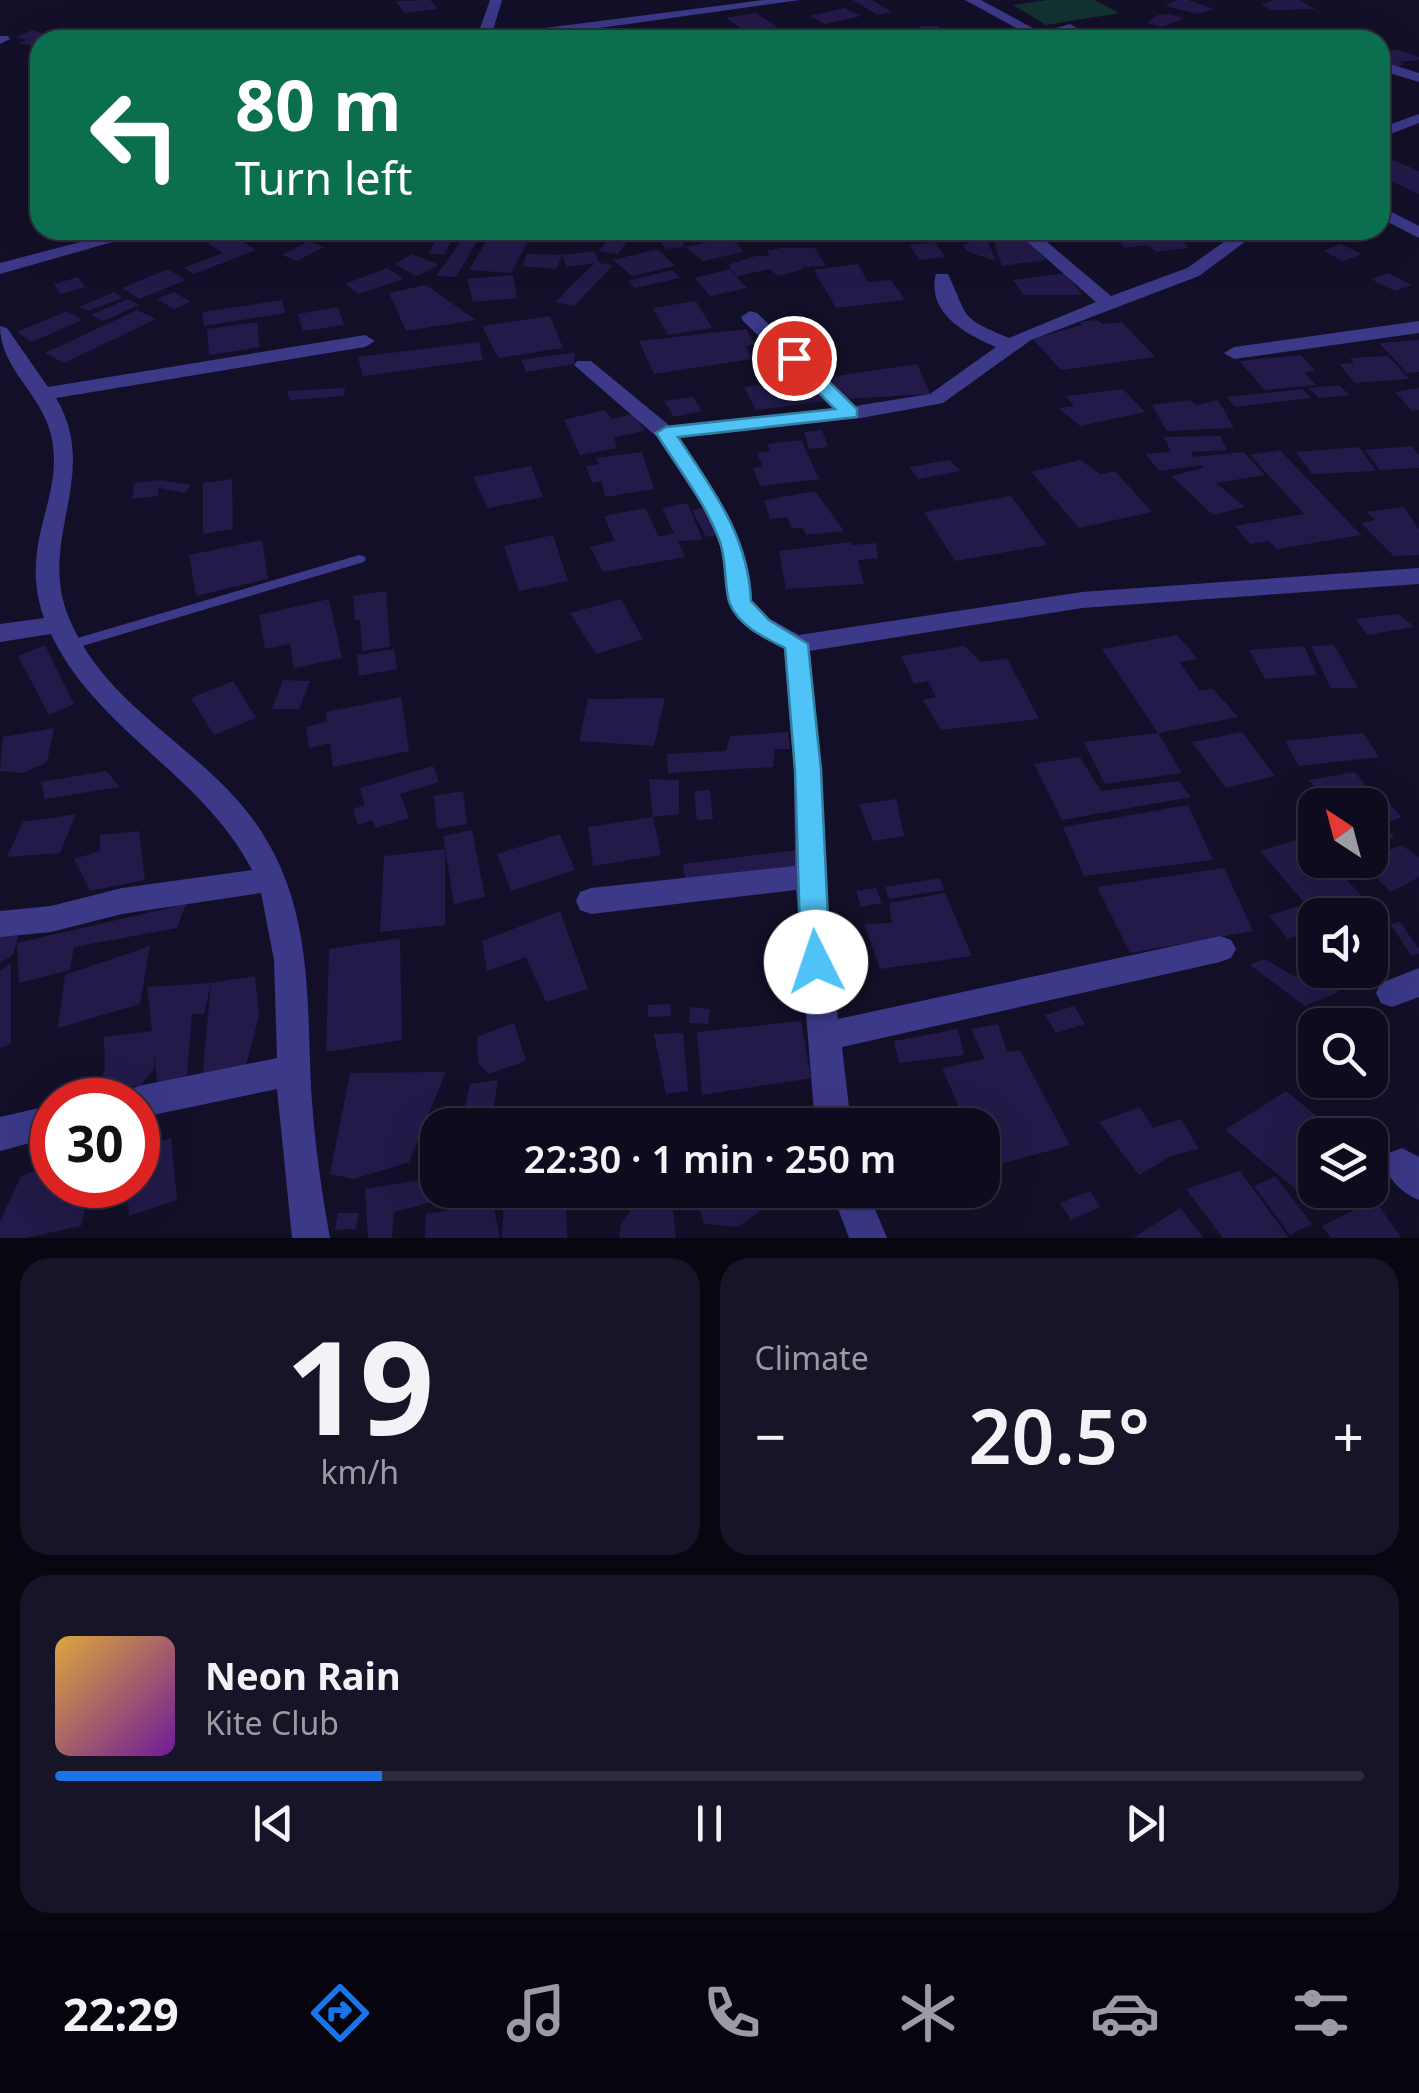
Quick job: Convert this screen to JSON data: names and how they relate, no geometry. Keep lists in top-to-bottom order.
{
  "north": "top left",
  "page": {
    "turn": ["80 m", "Turn left"],
    "limit": "30",
    "trip": "22:30 · 1 min · 250 m",
    "tile": [
      ["19", "km/h"],
      "Climate"
    ],
    "heat": ["−", "20.5°", "+"],
    "song": ["Neon Rain", "Kite Club"],
    "tabs": "22:29"
  }
}
